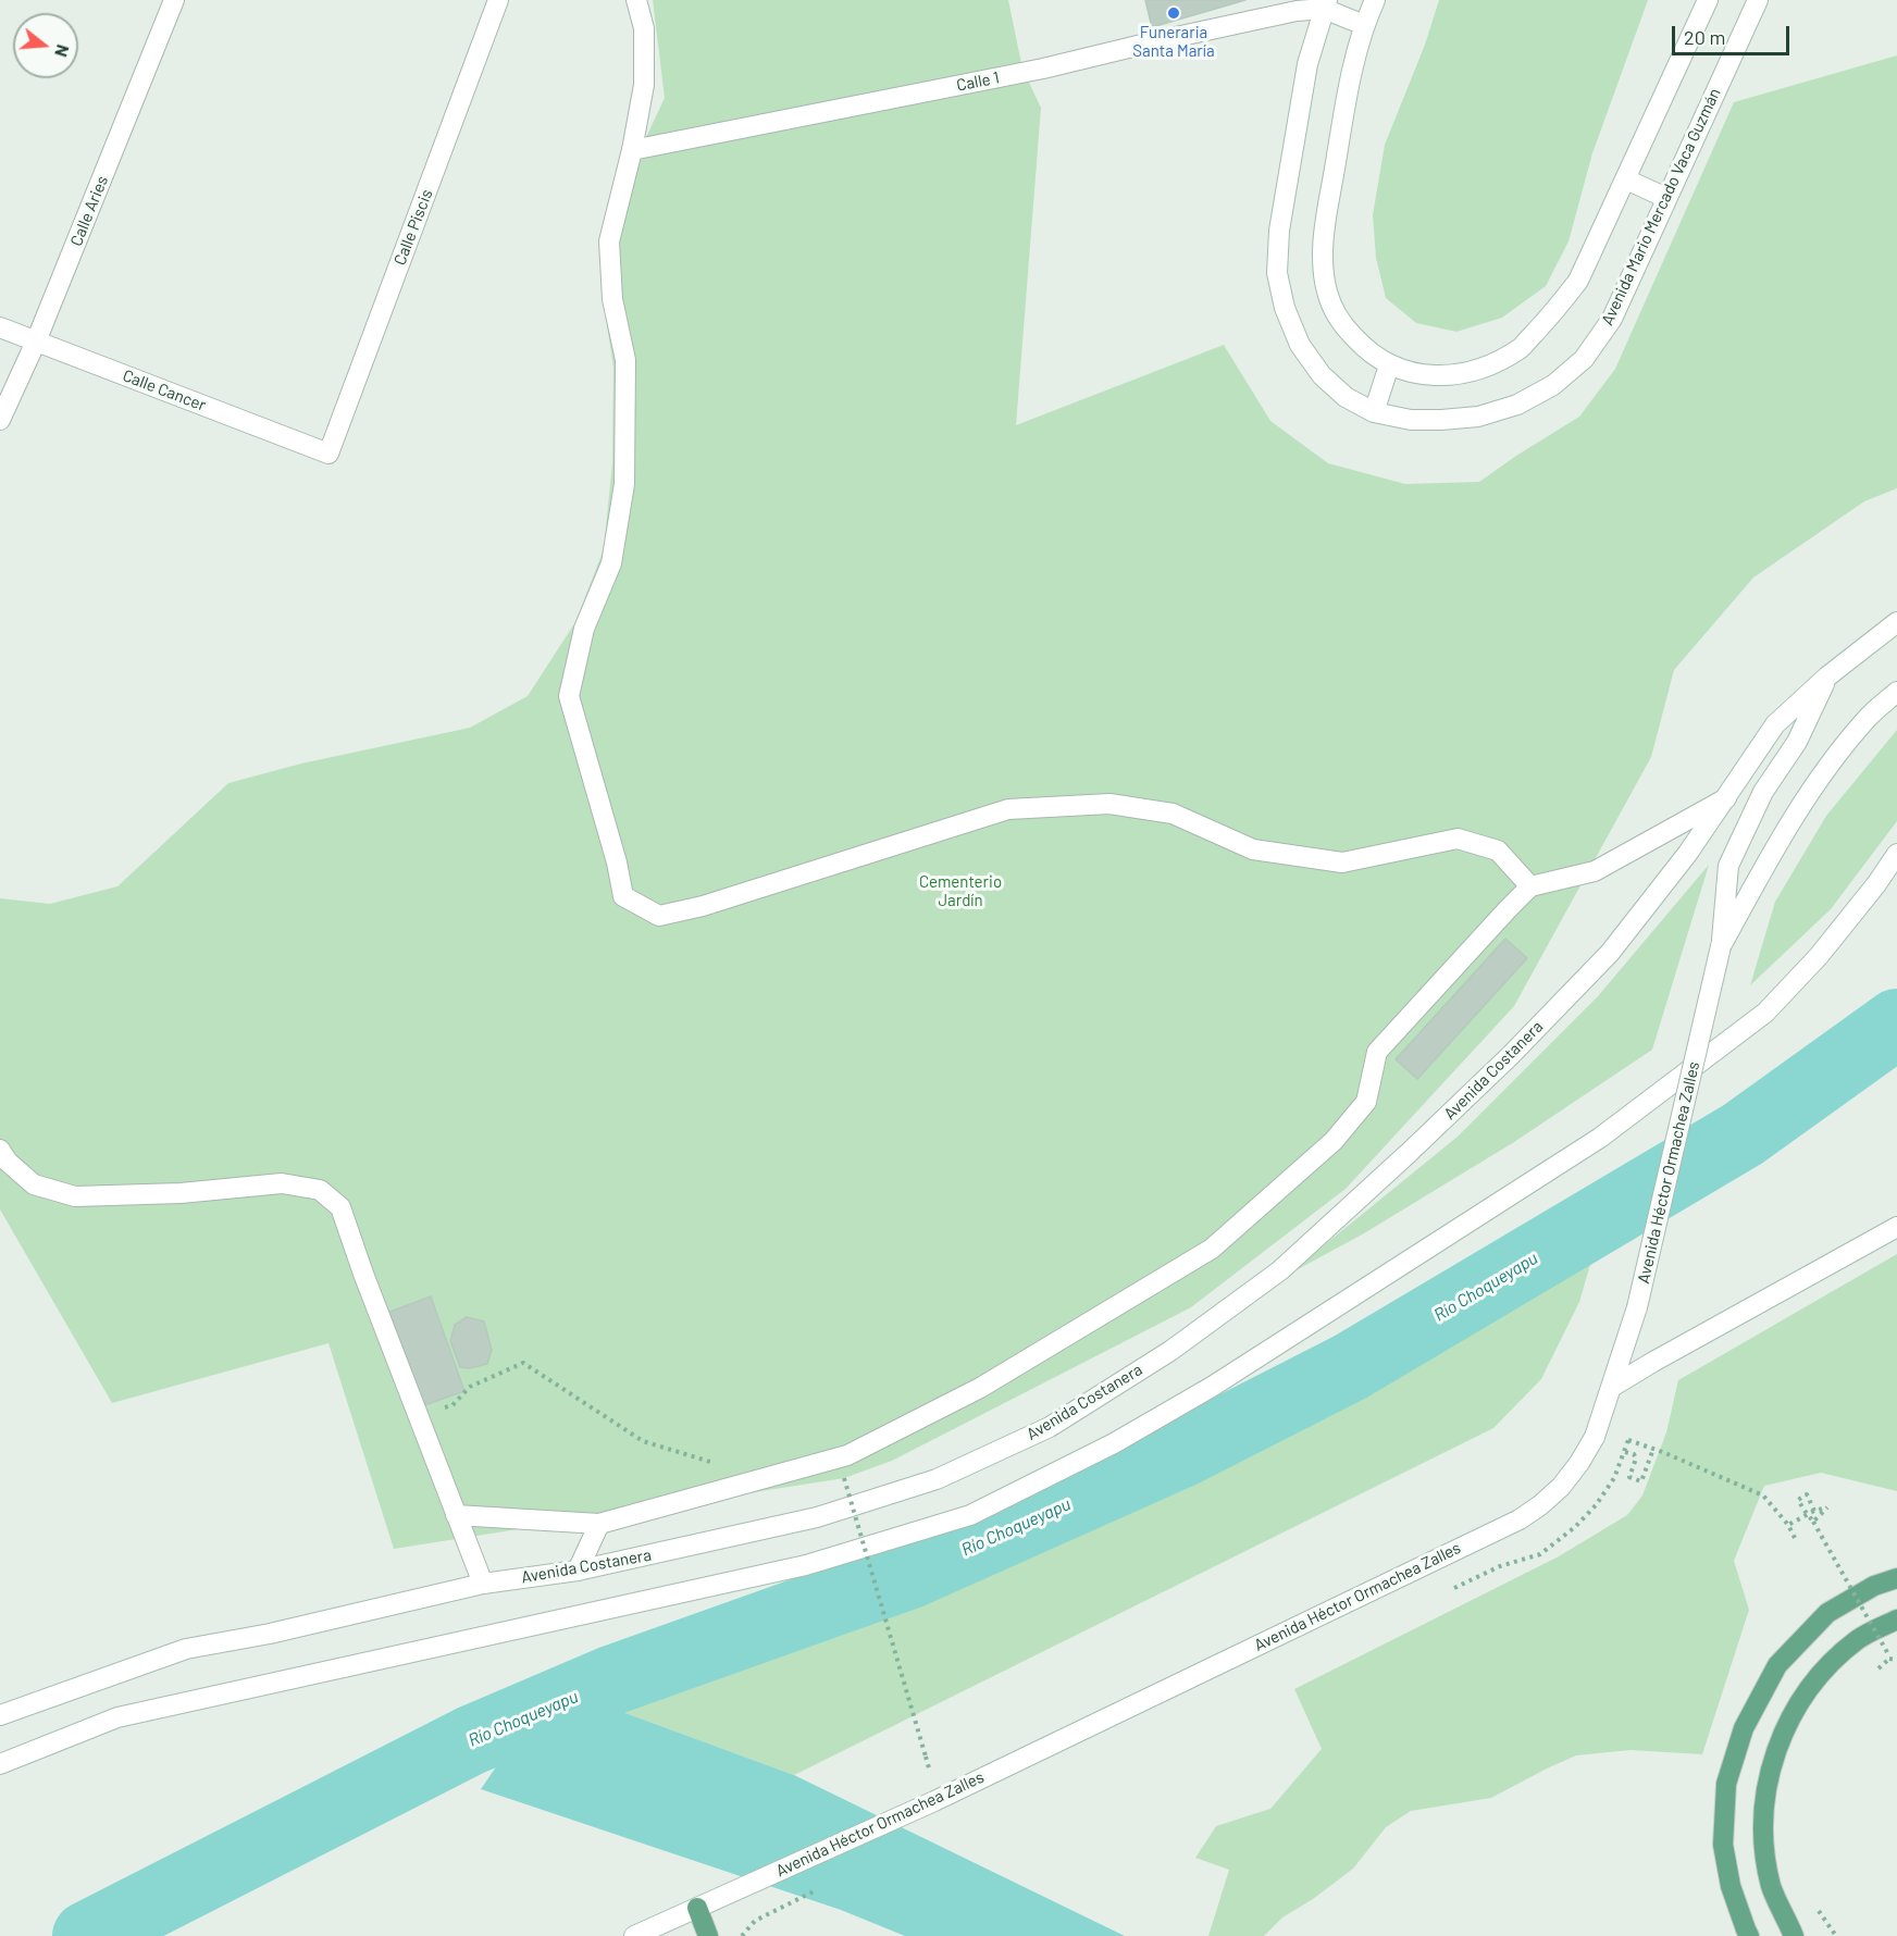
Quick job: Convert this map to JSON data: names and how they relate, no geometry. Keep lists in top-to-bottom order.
{
  "streets": {
    "main road": [
      "Calle 1",
      "Avenida Mario Mercado Vaca Guzmán",
      "Calle Aries",
      "Calle Piscis",
      "Calle Cancer",
      "Avenida Costanera",
      "Avenida Héctor Ormachea Zalles"
    ]
  },
  "crossings": [
    ["Calle 1", "Avenida Mario Mercado Vaca Guzmán"],
    ["Calle Aries", "Calle Cancer"],
    ["Calle Piscis", "Calle Cancer"]
  ],
  "water": ["Río Choqueyapu"],
  "parks": ["Cementerio Jardín"],
  "places": ["Funeraria Santa María"],
  "scale_bar": "20 m",
  "north": "right"
}
